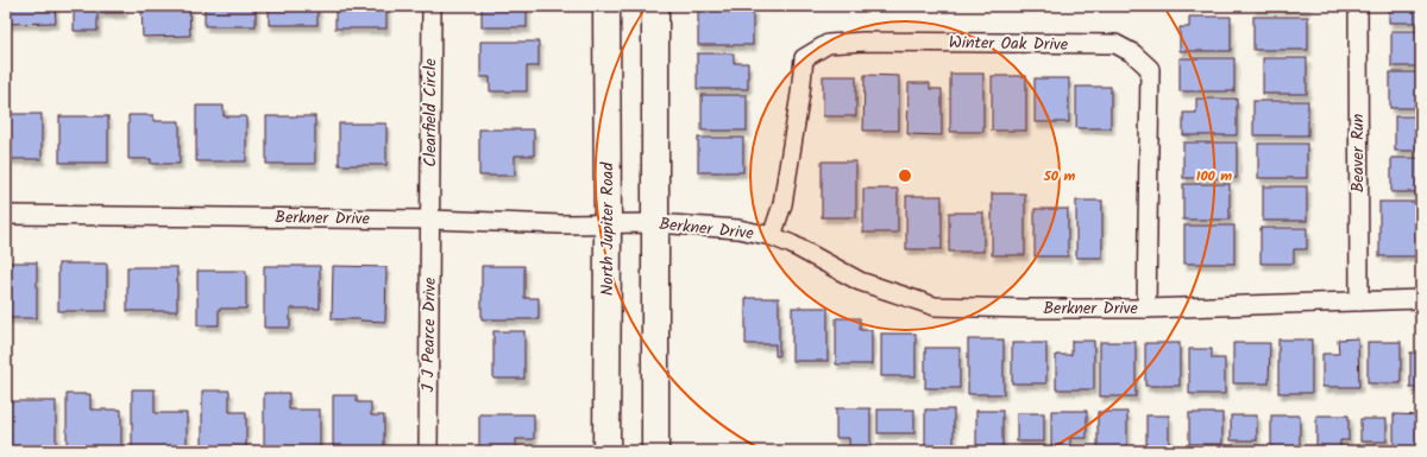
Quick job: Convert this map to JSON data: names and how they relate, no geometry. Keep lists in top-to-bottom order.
{
  "streets": {
    "main road": ["North Jupiter Road"],
    "street": [
      "Winter Oak Drive",
      "Clearfield Circle",
      "Beaver Run",
      "Berkner Drive",
      "J J Pearce Drive"
    ]
  },
  "crossings": [
    ["Winter Oak Drive", "Berkner Drive"],
    ["Clearfield Circle", "Berkner Drive"],
    ["Clearfield Circle", "J J Pearce Drive"],
    ["Beaver Run", "Berkner Drive"],
    ["Berkner Drive", "North Jupiter Road"],
    ["Berkner Drive", "J J Pearce Drive"]
  ],
  "rings": ["50 m", "100 m"]
}
